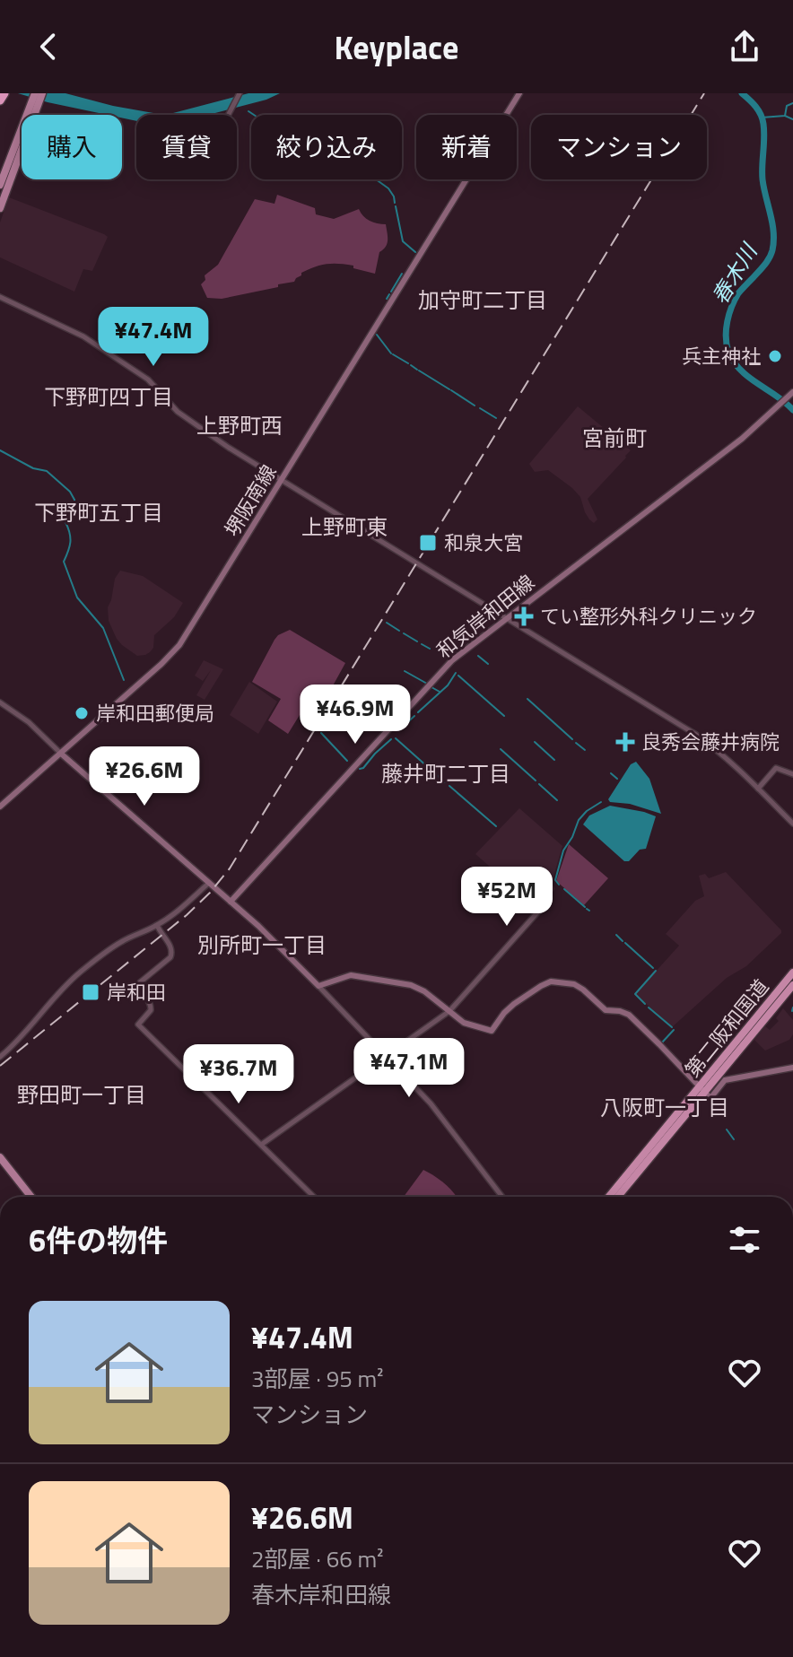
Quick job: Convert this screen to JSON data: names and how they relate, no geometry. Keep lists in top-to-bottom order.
{
  "streets": {
    "highway": ["第二阪和国道"],
    "main road": ["堺阪南線", "和気岸和田線"]
  },
  "districts": [
    "加守町二丁目",
    "下野町四丁目",
    "上野町西",
    "宮前町",
    "下野町五丁目",
    "上野町東",
    "藤井町二丁目",
    "別所町一丁目",
    "野田町一丁目",
    "八阪町一丁目"
  ],
  "water": ["春木川"],
  "places": {
    "other": ["兵主神社", "岸和田郵便局"],
    "transit": ["和泉大宮", "岸和田"],
    "health": ["てい整形外科クリニック", "良秀会藤井病院"]
  },
  "page": {
    "header": "Keyplace",
    "chip": [
      "購入",
      "賃貸",
      "絞り込み",
      "新着",
      "マンション"
    ],
    "price": [
      "¥47.4M",
      "¥46.9M",
      "¥26.6M",
      "¥52M",
      "¥47.1M",
      "¥36.7M"
    ],
    "heading": "6件の物件",
    "list": [
      {
        "name": "¥47.4M",
        "note": "3部屋 · 95 m² · マンション"
      },
      {
        "name": "¥26.6M",
        "note": "2部屋 · 66 m² · 春木岸和田線"
      }
    ]
  }
}
